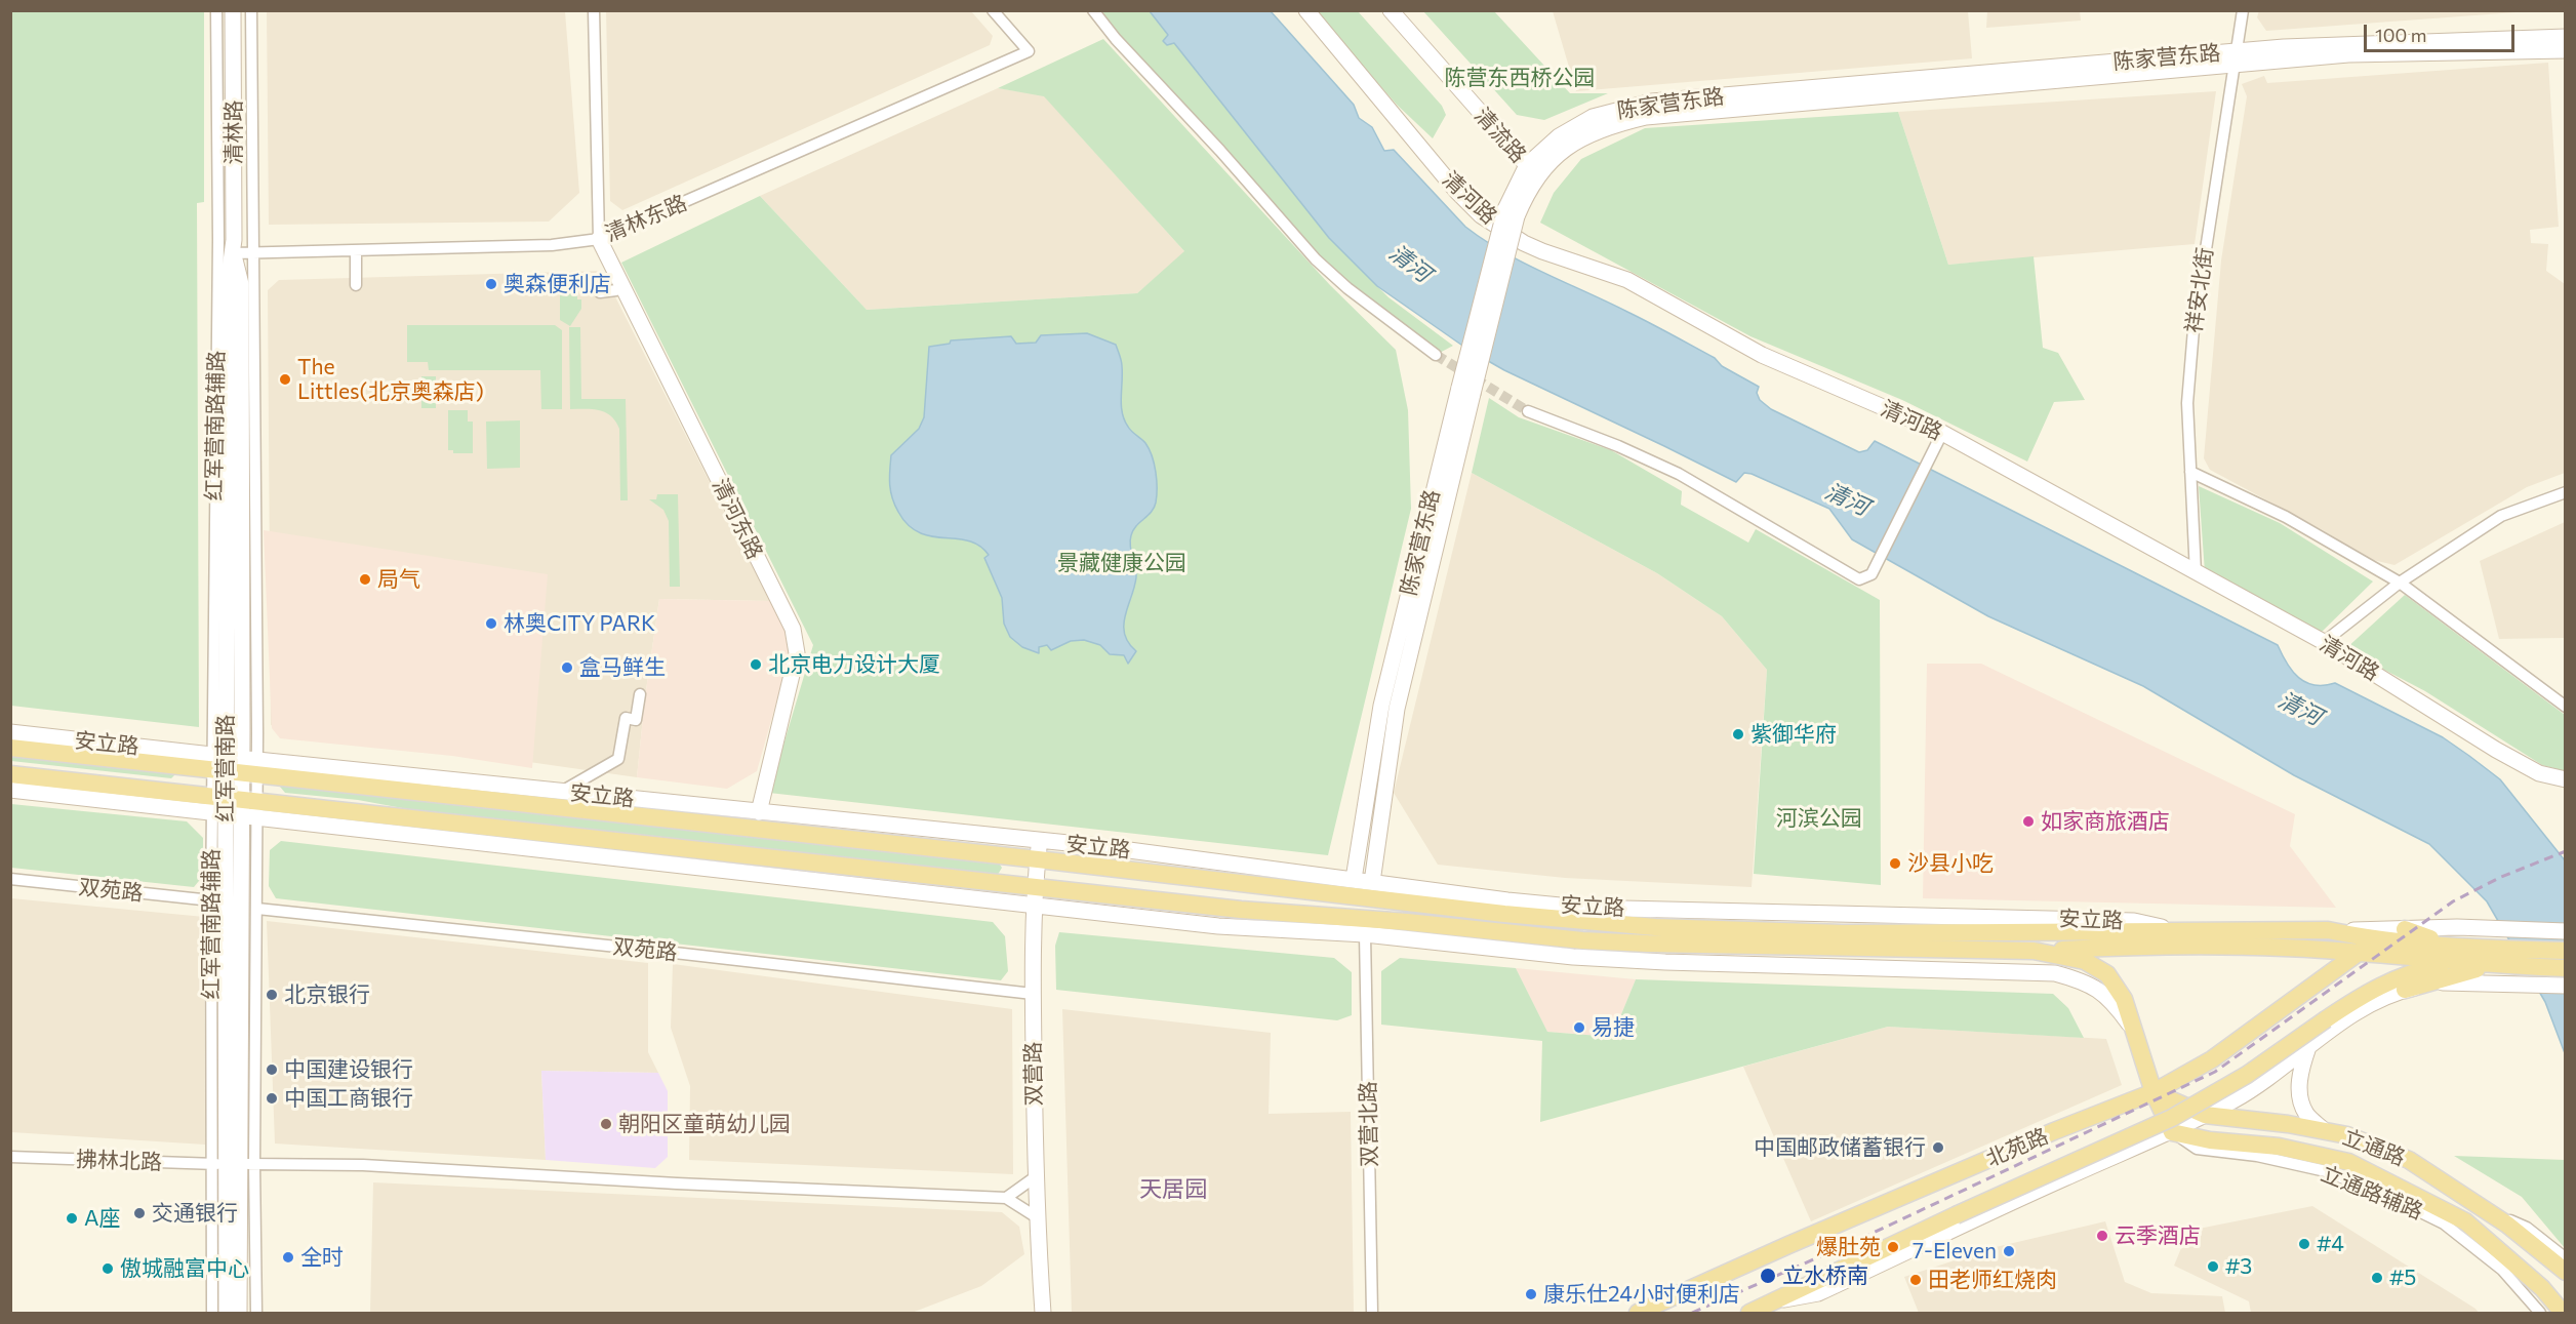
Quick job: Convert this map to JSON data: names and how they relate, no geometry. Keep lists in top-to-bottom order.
{
  "streets": {
    "main road": ["安立路", "北苑路", "立通路"],
    "street": [
      "陈家营东路",
      "清林路",
      "清流路",
      "清河路",
      "清林东路",
      "祥安北街",
      "红军营南路辅路",
      "清河东路",
      "红军营南路",
      "双苑路",
      "双营路",
      "双营北路",
      "拂林北路",
      "立通路辅路"
    ]
  },
  "crossings": [
    ["陈家营东路", "清流路"],
    ["陈家营东路", "祥安北街"],
    ["陈家营东路", "安立路"],
    ["清林路", "清林东路"],
    ["清林路", "红军营南路"],
    ["清河路", "祥安北街"],
    ["清林东路", "红军营南路辅路"],
    ["清林东路", "清河东路"],
    ["清林东路", "红军营南路"],
    ["红军营南路辅路", "安立路"],
    ["红军营南路辅路", "红军营南路"],
    ["红军营南路辅路", "双苑路"],
    ["红军营南路辅路", "拂林北路"],
    ["清河东路", "安立路"],
    ["安立路", "红军营南路"],
    ["安立路", "双营路"],
    ["安立路", "双营北路"],
    ["安立路", "北苑路"],
    ["安立路", "立通路"],
    ["安立路", "立通路辅路"],
    ["红军营南路", "拂林北路"],
    ["双苑路", "双营路"],
    ["北苑路", "立通路"],
    ["北苑路", "立通路辅路"],
    ["立通路", "立通路辅路"]
  ],
  "districts": ["天居园"],
  "water": ["清河"],
  "parks": ["陈营东西桥公园", "景藏健康公园", "河滨公园"],
  "places": [
    "奥森便利店",
    "The Littles(北京奥森店)",
    "局气",
    "林奥CITY PARK",
    "北京电力设计大厦",
    "盒马鲜生",
    "紫御华府",
    "如家商旅酒店",
    "沙县小吃",
    "北京银行",
    "易捷",
    "中国建设银行",
    "中国工商银行",
    "朝阳区童萌幼儿园",
    "中国邮政储蓄银行",
    "交通银行",
    "A座",
    "云季酒店",
    "#4",
    "爆肚苑",
    "7-Eleven",
    "全时",
    "#3",
    "傲城融富中心",
    "立水桥南",
    "#5",
    "田老师红烧肉",
    "康乐仕24小时便利店"
  ],
  "scale_bar": "100 m"
}
